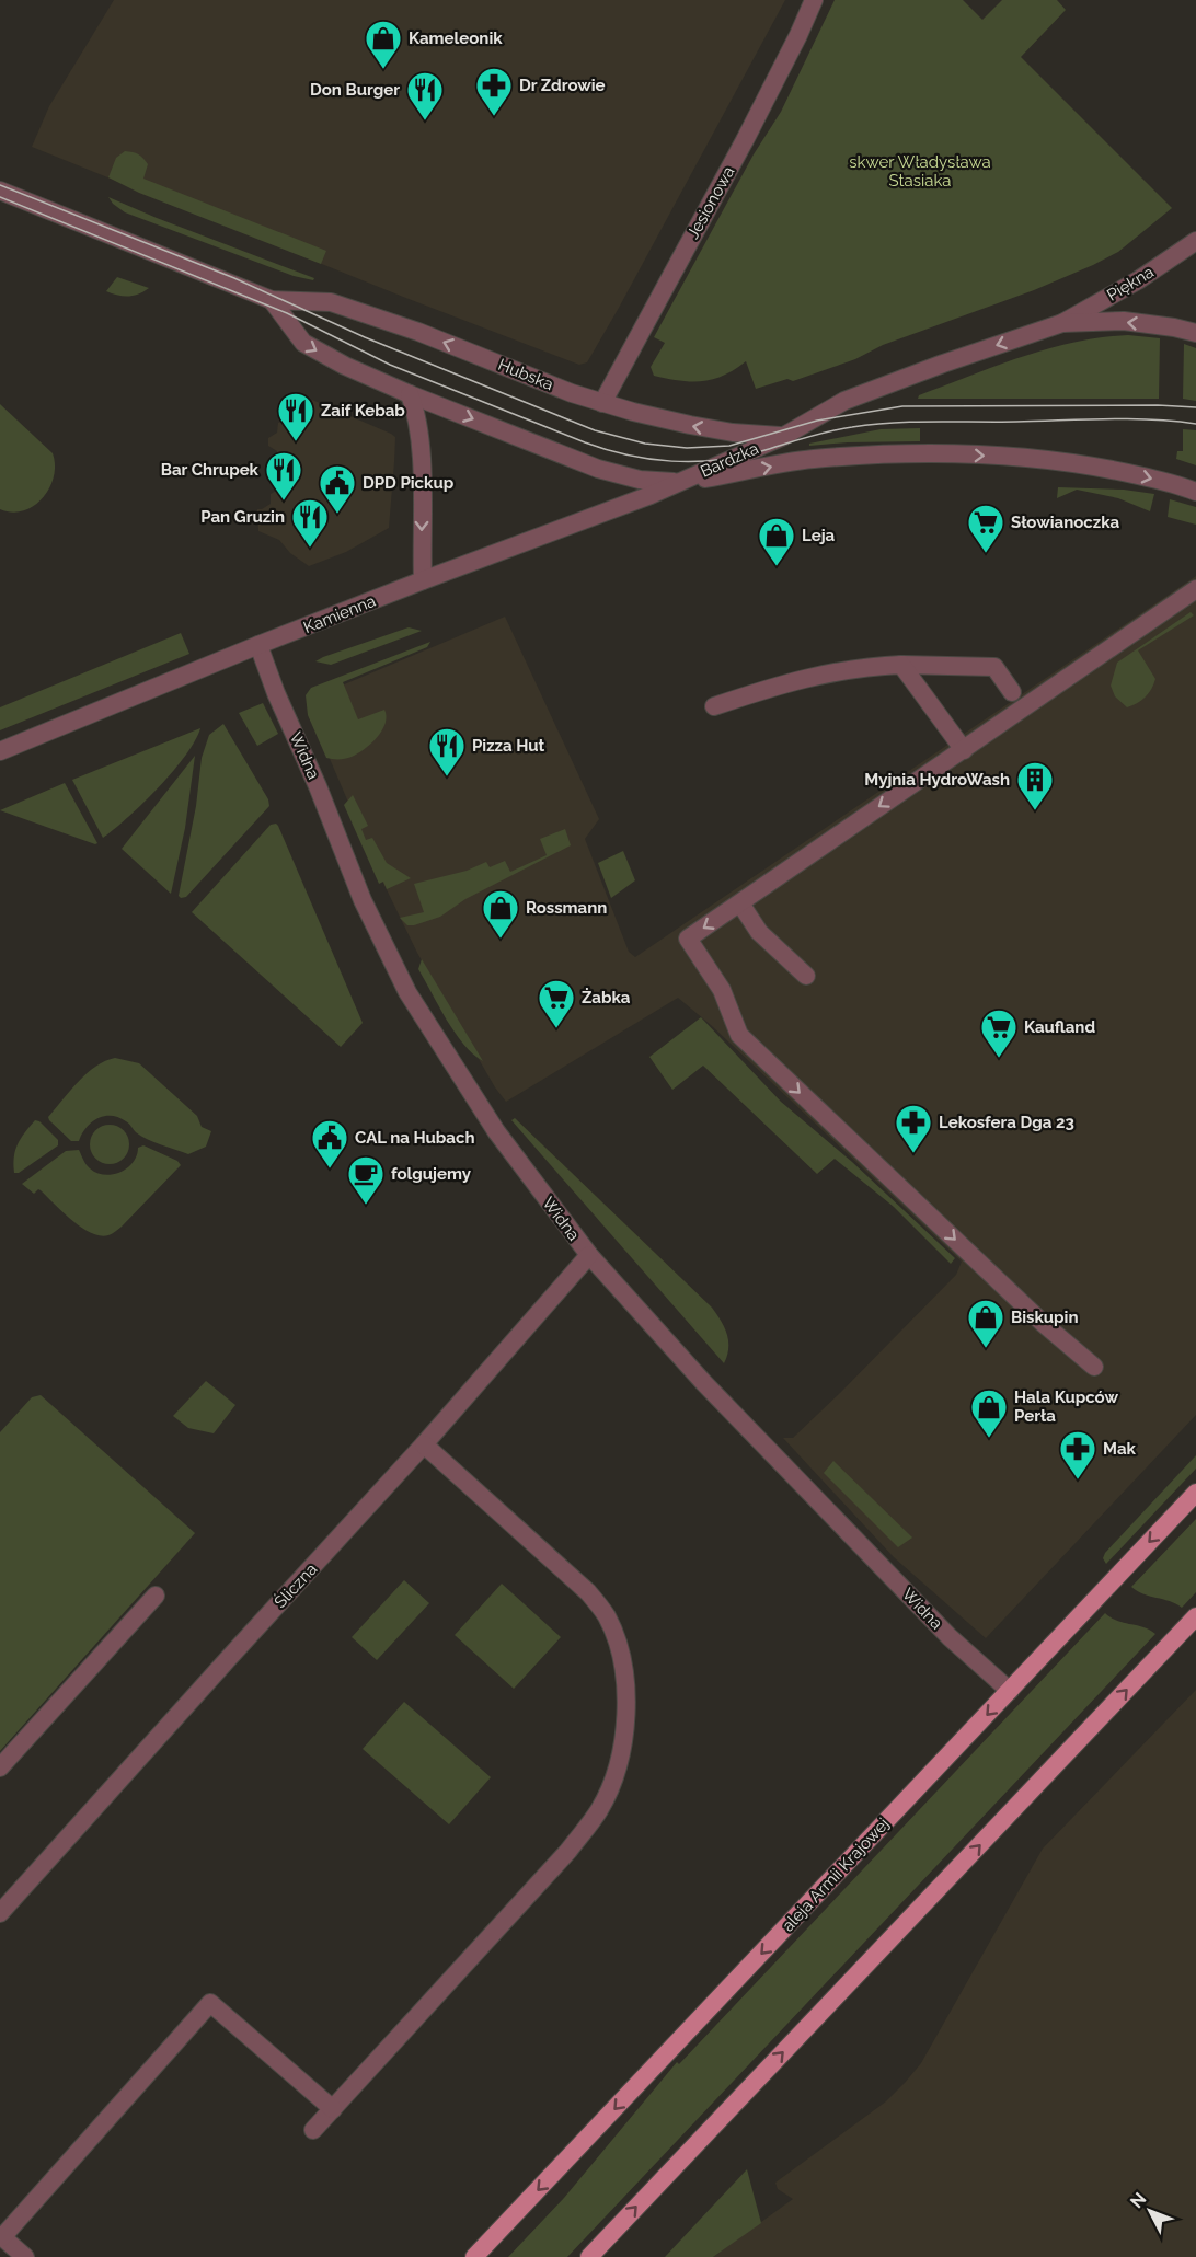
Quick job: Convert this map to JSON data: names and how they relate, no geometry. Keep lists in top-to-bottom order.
{
  "streets": {
    "main road": ["aleja Armii Krajowej"],
    "street": [
      "Jesionowa",
      "Piękna",
      "Hubska",
      "Bardzka",
      "Kamienna",
      "Widna",
      "Śliczna"
    ]
  },
  "crossings": [
    ["Jesionowa", "Hubska"],
    ["Piękna", "Bardzka"],
    ["Hubska", "Bardzka"],
    ["Bardzka", "Kamienna"],
    ["Kamienna", "Widna"],
    ["Widna", "Śliczna"],
    ["Widna", "aleja Armii Krajowej"]
  ],
  "parks": ["skwer Władysława Stasiaka"],
  "places": {
    "shop": [
      "Kameleonik",
      "Leja",
      "Rossmann",
      "Biskupin",
      "Hala Kupców Perła"
    ],
    "pharmacy": ["Dr Zdrowie", "Lekosfera Dga 23", "Mak"],
    "restaurant": [
      "Don Burger",
      "Zaif Kebab",
      "Bar Chrupek",
      "Pan Gruzin",
      "Pizza Hut"
    ],
    "public building": ["DPD Pickup", "CAL na Hubach"],
    "supermarket": ["Słowianoczka", "Żabka", "Kaufland"],
    "building": ["Myjnia HydroWash"],
    "cafe": ["folgujemy"]
  },
  "north": "top left"
}
